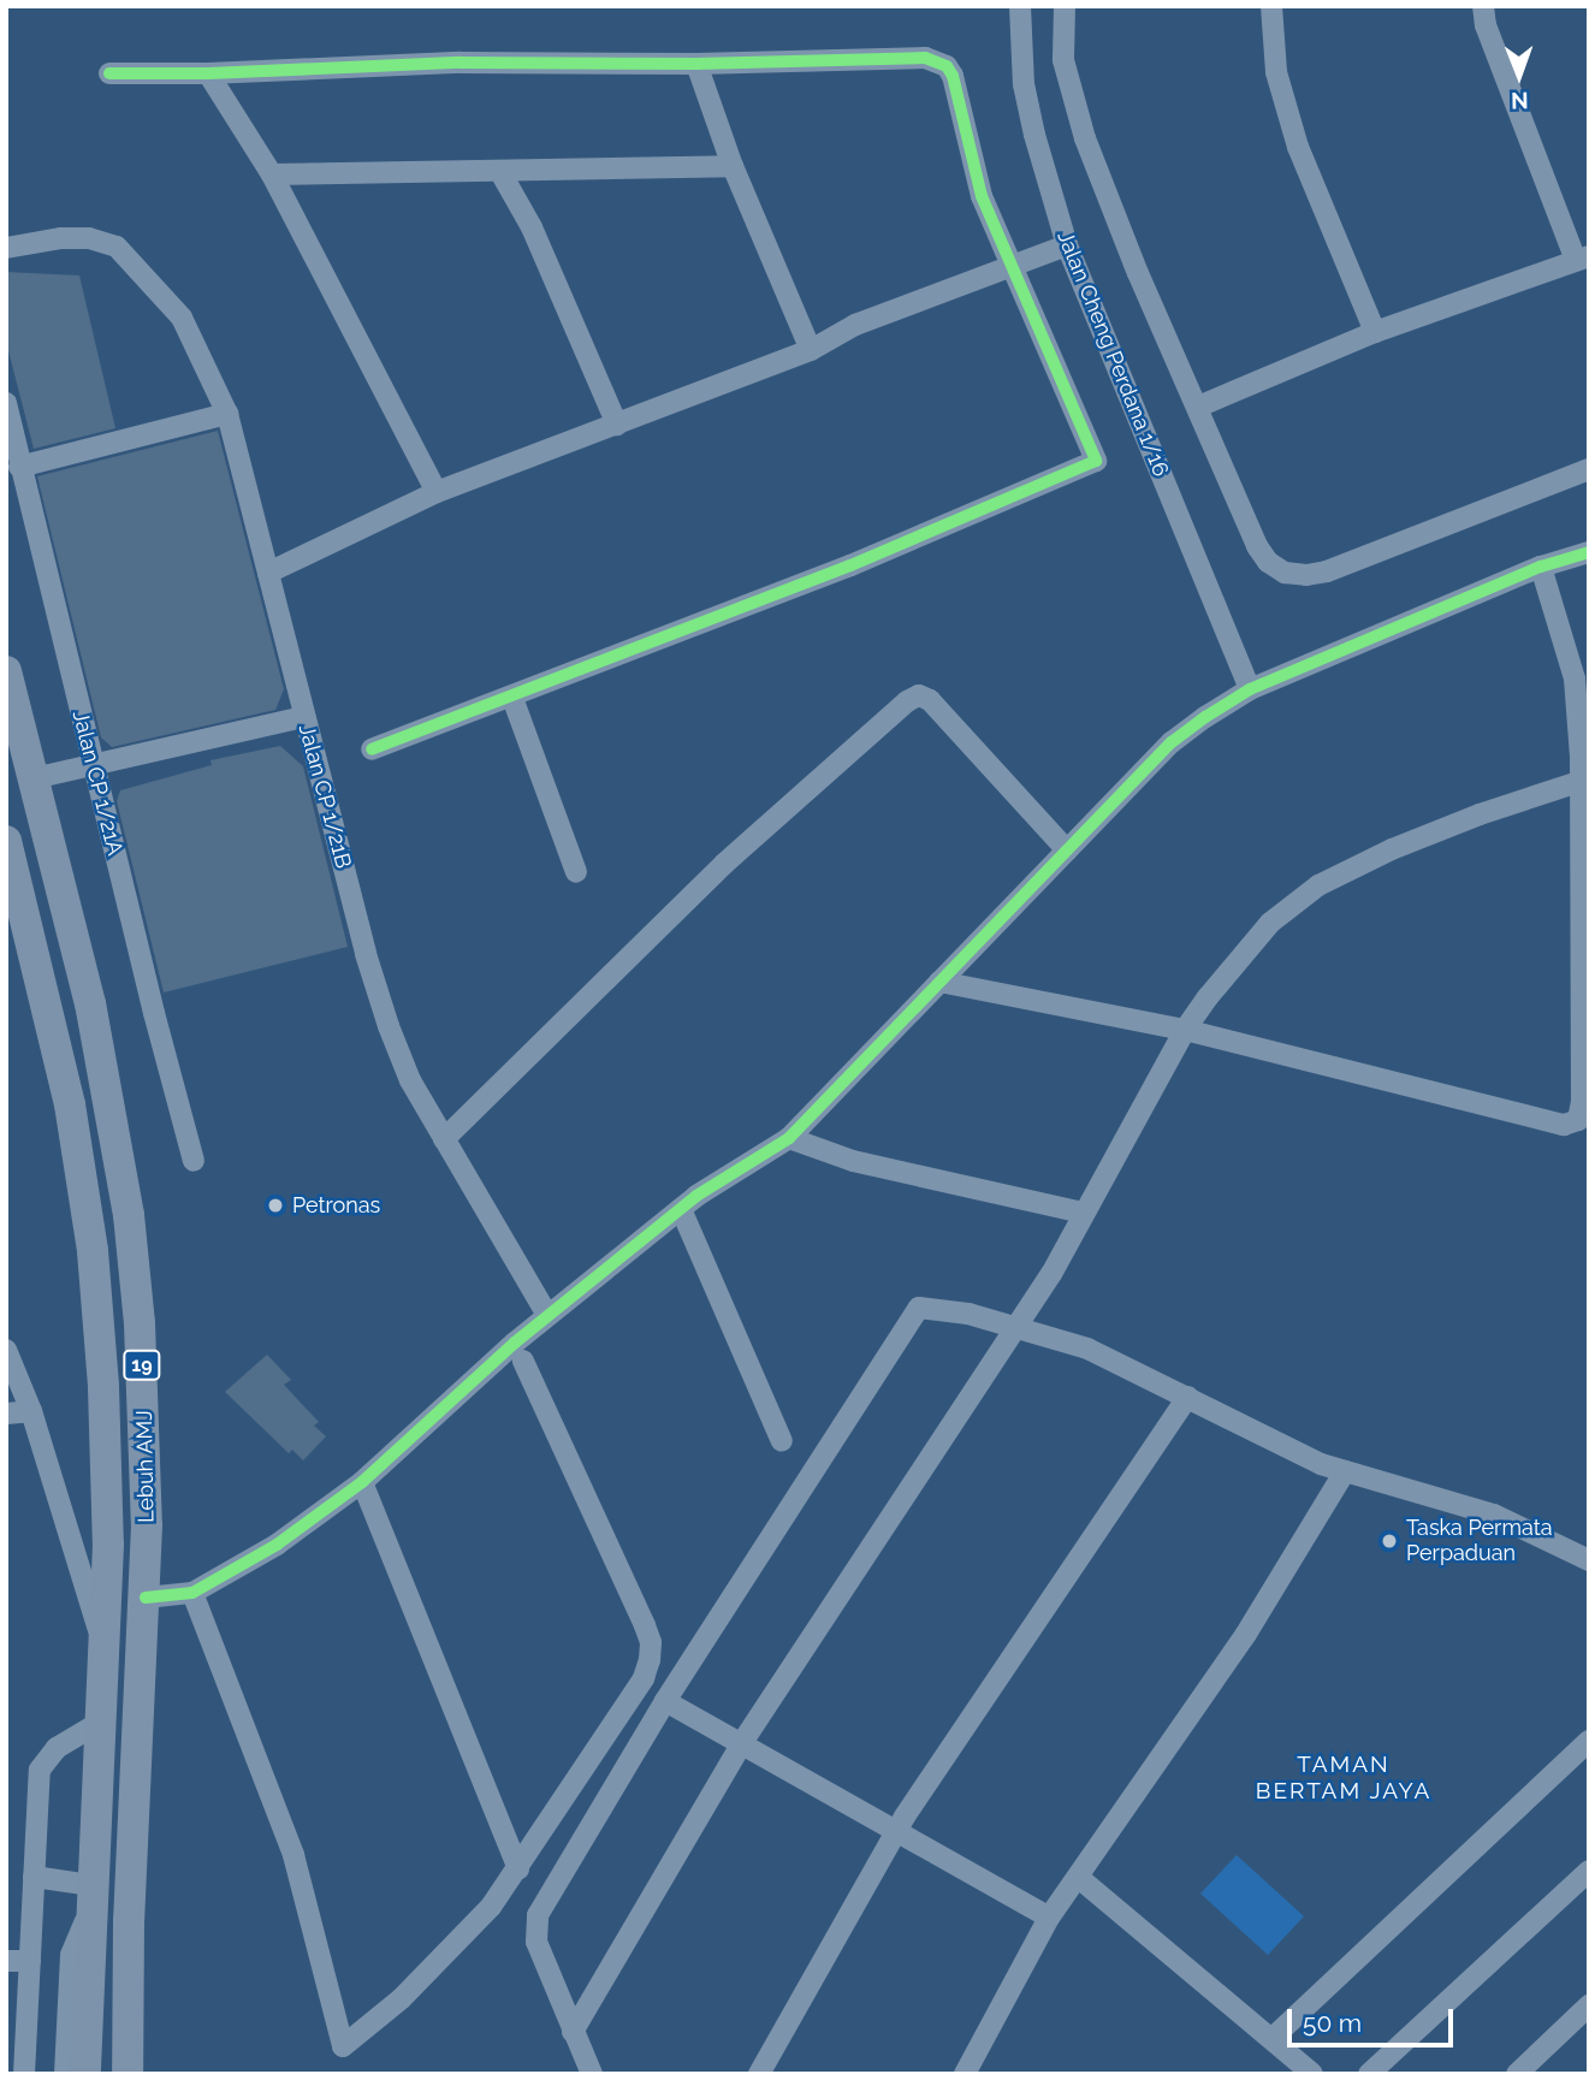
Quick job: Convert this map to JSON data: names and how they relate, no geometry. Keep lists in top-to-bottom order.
{
  "streets": {
    "highway": ["19", "Lebuh AMJ"],
    "street": ["Jalan Cheng Perdana 1/16", "Jalan CP 1/21A", "Jalan CP 1/21B"]
  },
  "districts": ["TAMAN BERTAM JAYA"],
  "places": ["Petronas", "Taska Permata Perpaduan"],
  "scale_bar": "50 m",
  "north": "bottom"
}
